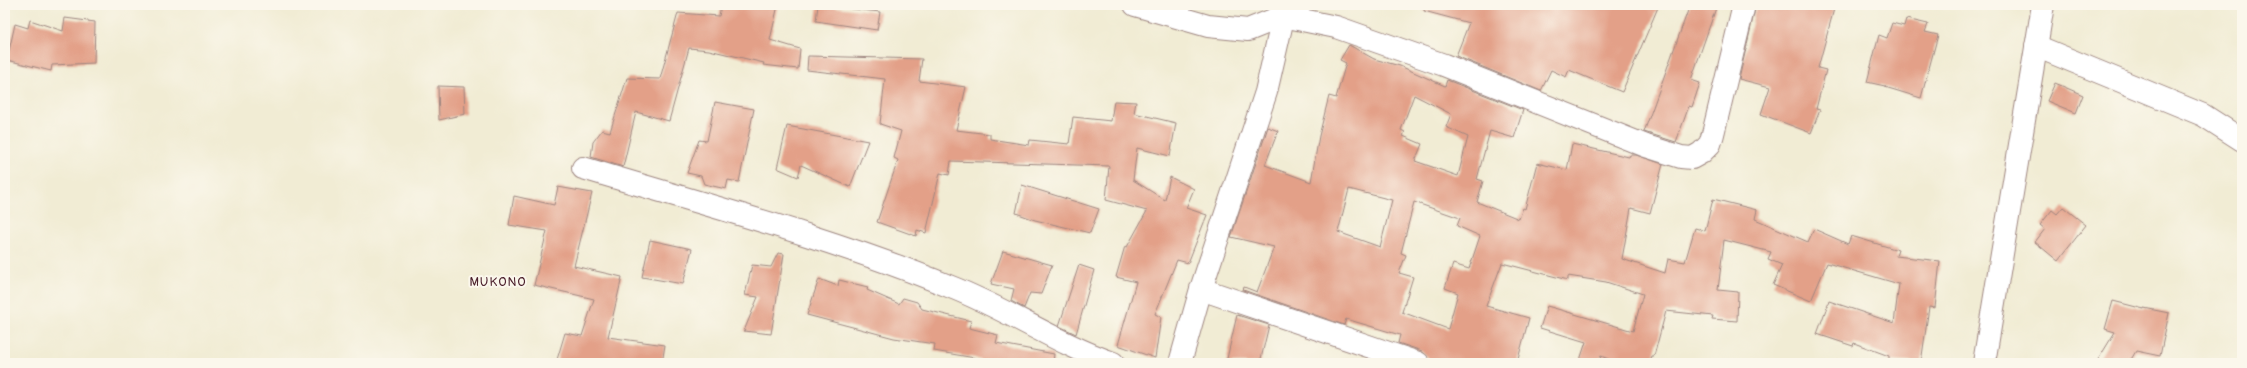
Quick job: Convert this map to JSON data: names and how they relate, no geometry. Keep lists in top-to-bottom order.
{
  "districts": ["MUKONO"]
}
